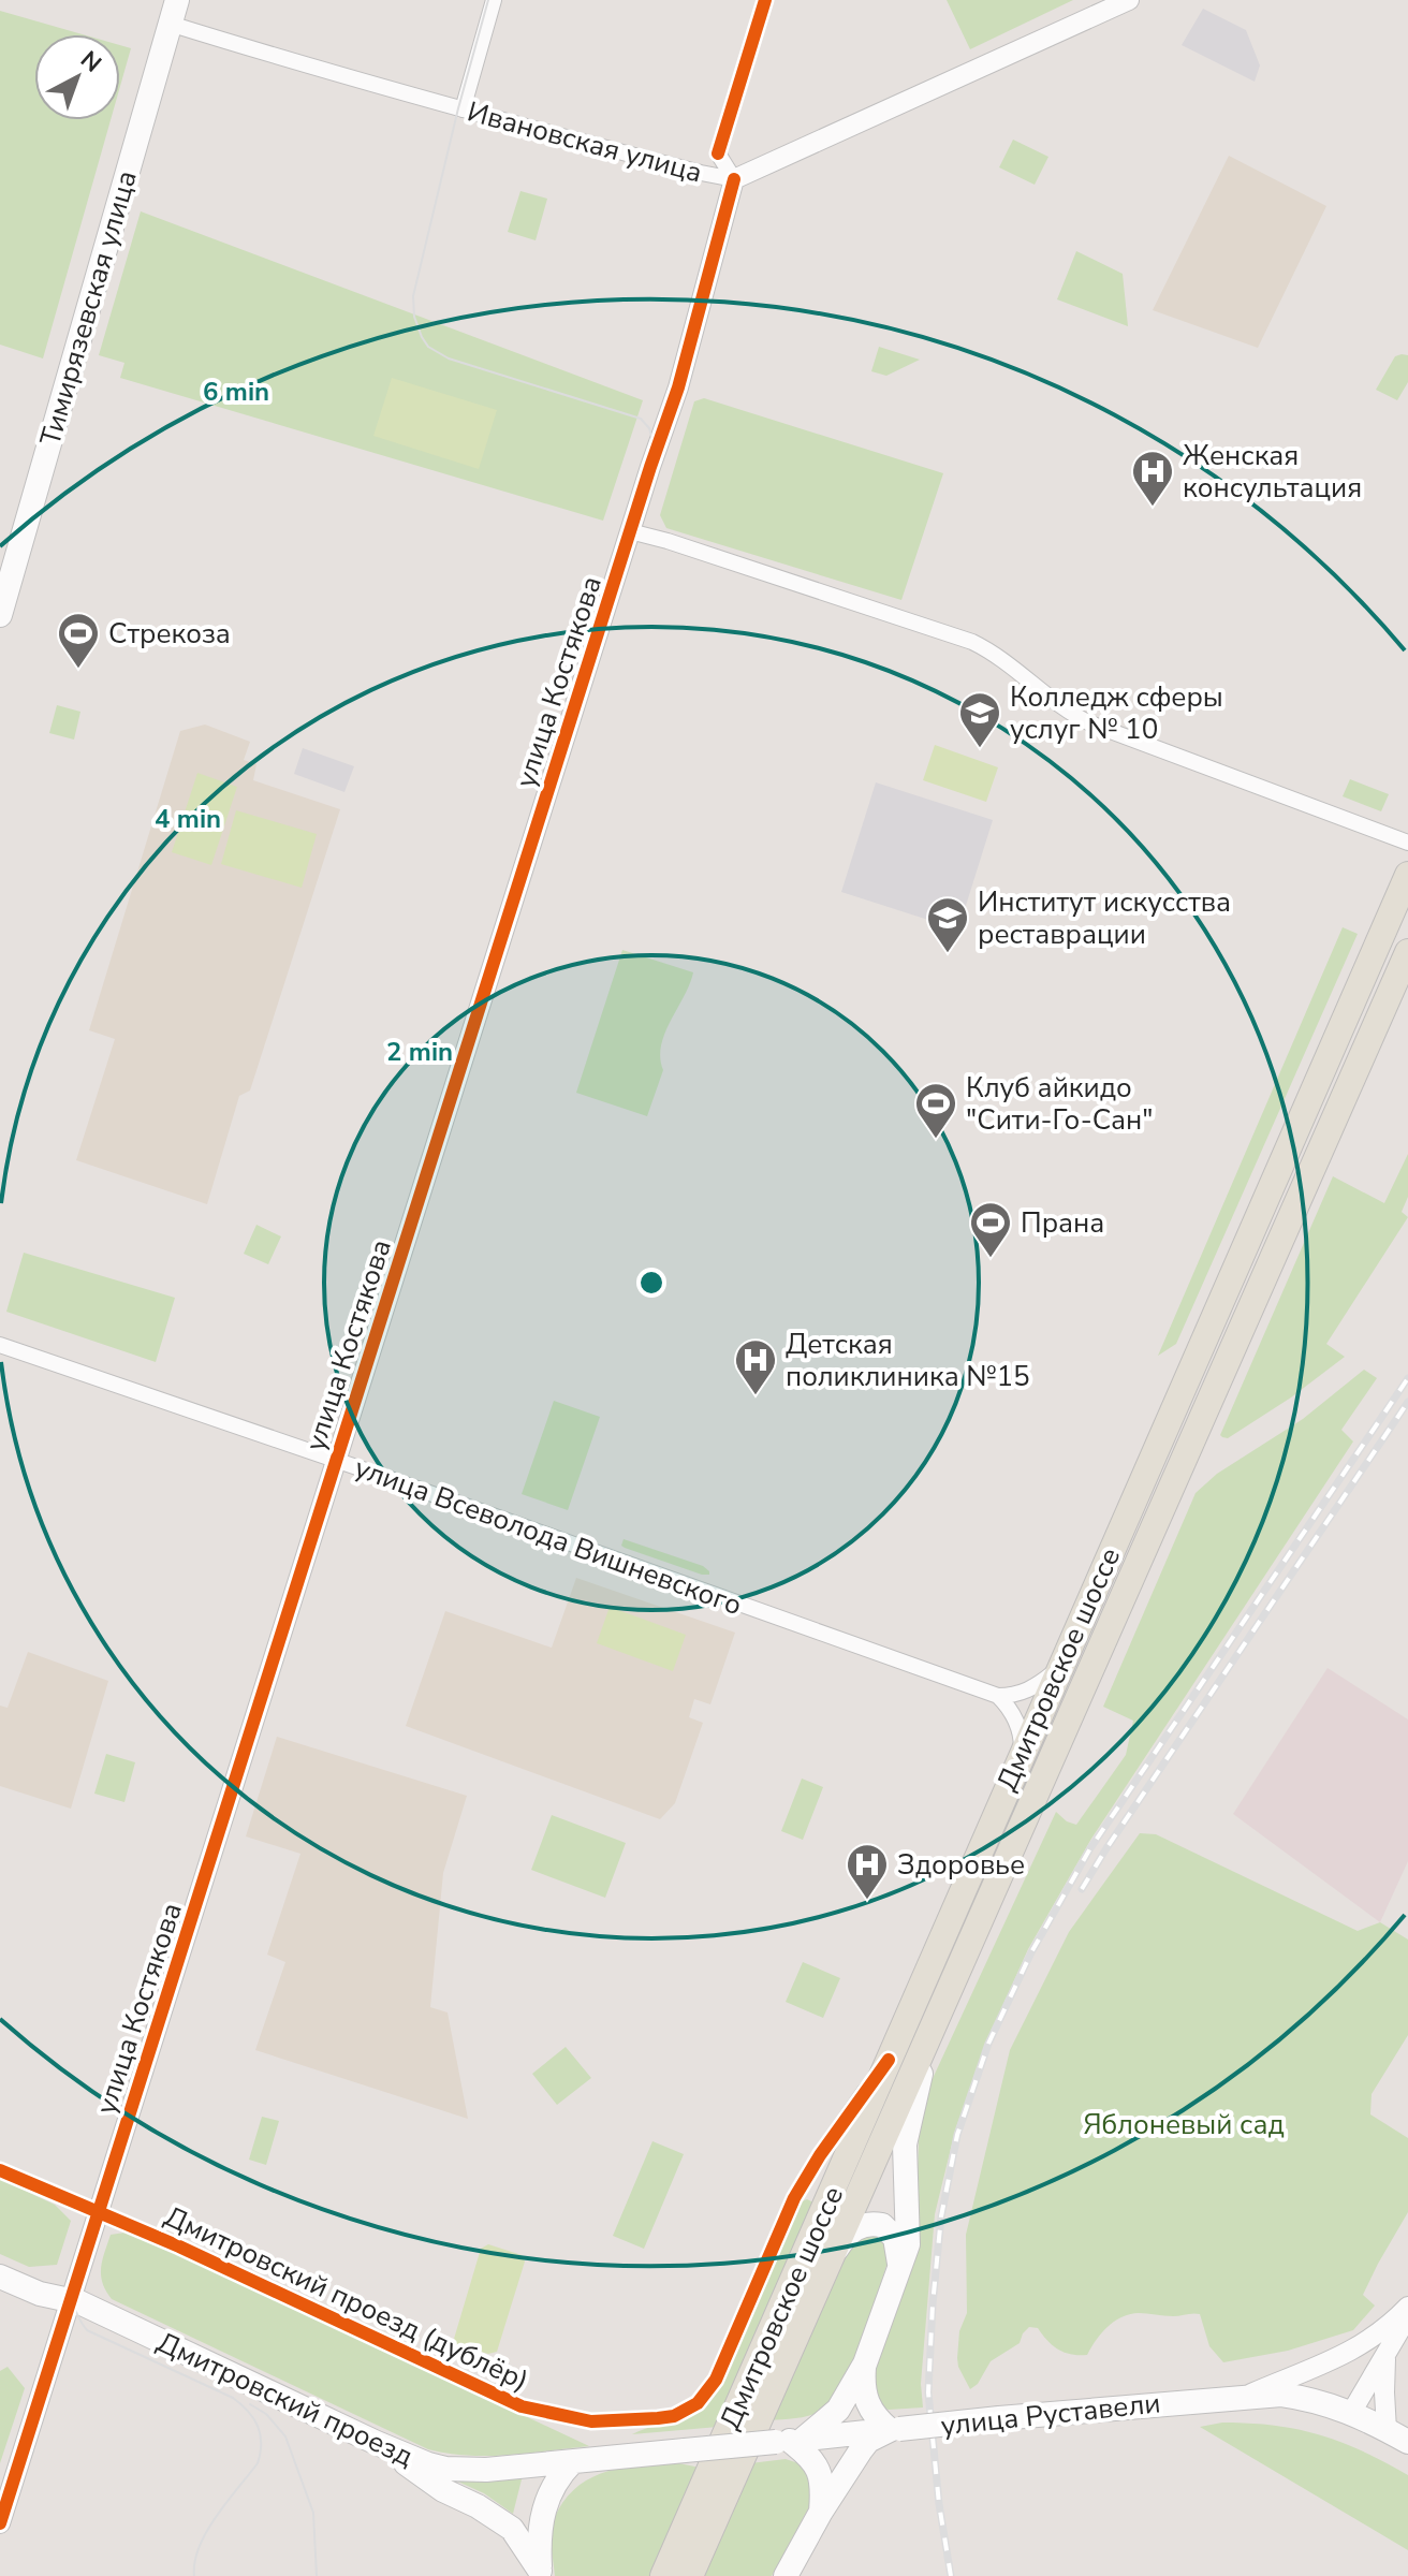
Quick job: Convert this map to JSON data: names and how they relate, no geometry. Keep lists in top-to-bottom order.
{
  "streets": {
    "main road": [
      "Тимирязевская улица",
      "Дмитровское шоссе",
      "Дмитровский проезд",
      "улица Руставели"
    ],
    "street": [
      "Ивановская улица",
      "улица Костякова",
      "улица Всеволода Вишневского",
      "Дмитровский проезд (дублёр)"
    ]
  },
  "crossings": [
    ["Ивановская улица", "Тимирязевская улица"],
    ["Ивановская улица", "улица Костякова"],
    ["улица Костякова", "улица Всеволода Вишневского"],
    ["улица Костякова", "Дмитровский проезд (дублёр)"],
    ["улица Костякова", "Дмитровский проезд"],
    ["Дмитровское шоссе", "Дмитровский проезд (дублёр)"],
    ["Дмитровский проезд", "улица Руставели"]
  ],
  "parks": ["Яблоневый сад"],
  "places": {
    "hospital": ["Женская консультация", "Детская поликлиника №15", "Здоровье"],
    "sports": ["Стрекоза", "Клуб айкидо \"Сити-Го-Сан\"", "Прана"],
    "school or university": ["Колледж сферы услуг № 10", "Институт искусства реставрации"]
  },
  "north": "top right",
  "rings": ["6 min", "4 min", "2 min"]
}
